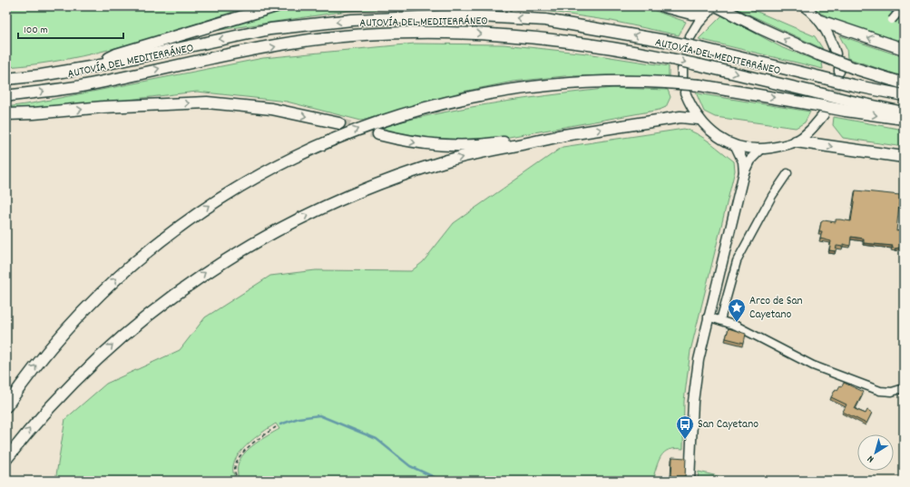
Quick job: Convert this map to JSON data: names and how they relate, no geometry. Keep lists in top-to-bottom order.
{
  "streets": {
    "highway": ["AUTOVÍA DEL MEDITERRÁNEO"]
  },
  "places": {
    "place": ["Arco de San Cayetano"],
    "bus stop": ["San Cayetano"]
  },
  "scale_bar": "100 m",
  "north": "bottom left"
}
